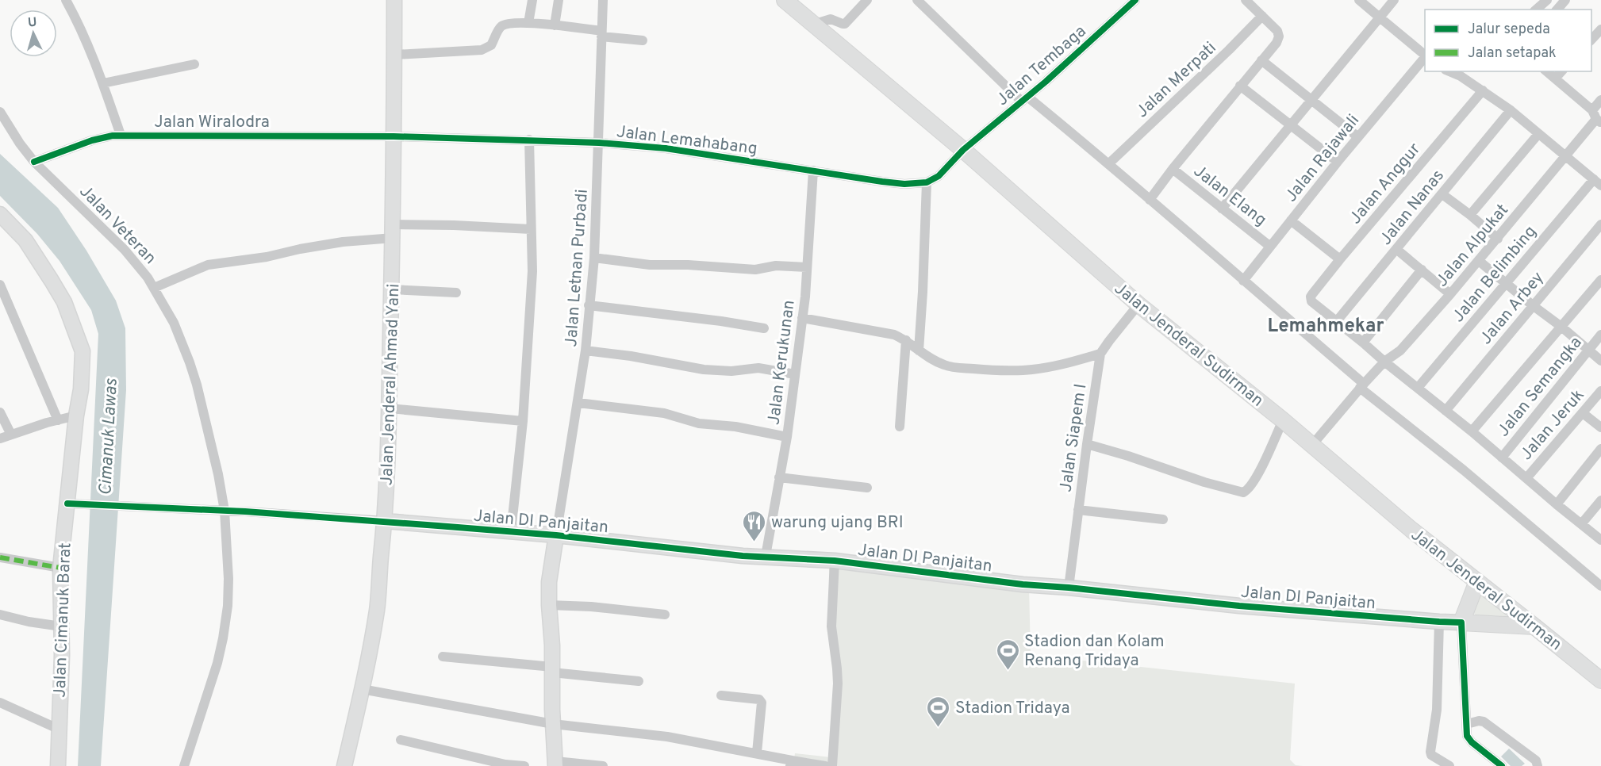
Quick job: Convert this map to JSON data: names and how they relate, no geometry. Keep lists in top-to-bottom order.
{
  "streets": {
    "main road": ["Jalan Jenderal Sudirman"],
    "street": [
      "Jalan Tembaga",
      "Jalan Merpati",
      "Jalan Wiralodra",
      "Jalan Lemahabang",
      "Jalan Rajawali",
      "Jalan Anggur",
      "Jalan Elang",
      "Jalan Nanas",
      "Jalan Veteran",
      "Jalan Alpukat",
      "Jalan Letnan Purbadi",
      "Jalan Belimbing",
      "Jalan Arbey",
      "Jalan Kerukunan",
      "Jalan Jenderal Ahmad Yani",
      "Jalan Semangka",
      "Jalan Jeruk",
      "Jalan Siapem I",
      "Jalan DI Panjaitan",
      "Jalan Cimanuk Barat"
    ]
  },
  "crossings": [
    ["Jalan Tembaga", "Jalan Jenderal Sudirman"],
    ["Jalan Wiralodra", "Jalan Lemahabang"],
    ["Jalan Wiralodra", "Jalan Veteran"],
    ["Jalan Wiralodra", "Jalan Jenderal Ahmad Yani"],
    ["Jalan Lemahabang", "Jalan Letnan Purbadi"],
    ["Jalan Lemahabang", "Jalan Kerukunan"],
    ["Jalan Lemahabang", "Jalan Jenderal Ahmad Yani"],
    ["Jalan Rajawali", "Jalan Elang"],
    ["Jalan Anggur", "Jalan Nanas"],
    ["Jalan Alpukat", "Jalan Jenderal Sudirman"],
    ["Jalan Letnan Purbadi", "Jalan DI Panjaitan"],
    ["Jalan Jenderal Sudirman", "Jalan Siapem I"],
    ["Jalan Kerukunan", "Jalan DI Panjaitan"],
    ["Jalan Jenderal Ahmad Yani", "Jalan DI Panjaitan"],
    ["Jalan Siapem I", "Jalan DI Panjaitan"]
  ],
  "districts": ["Lemahmekar"],
  "water": ["Cimanuk Lawas"],
  "places": {
    "restaurant": ["warung ujang BRI"],
    "sports": ["Stadion dan Kolam Renang Tridaya", "Stadion Tridaya"]
  },
  "legend": ["Jalur sepeda", "Jalan setapak"],
  "north": "top"
}
